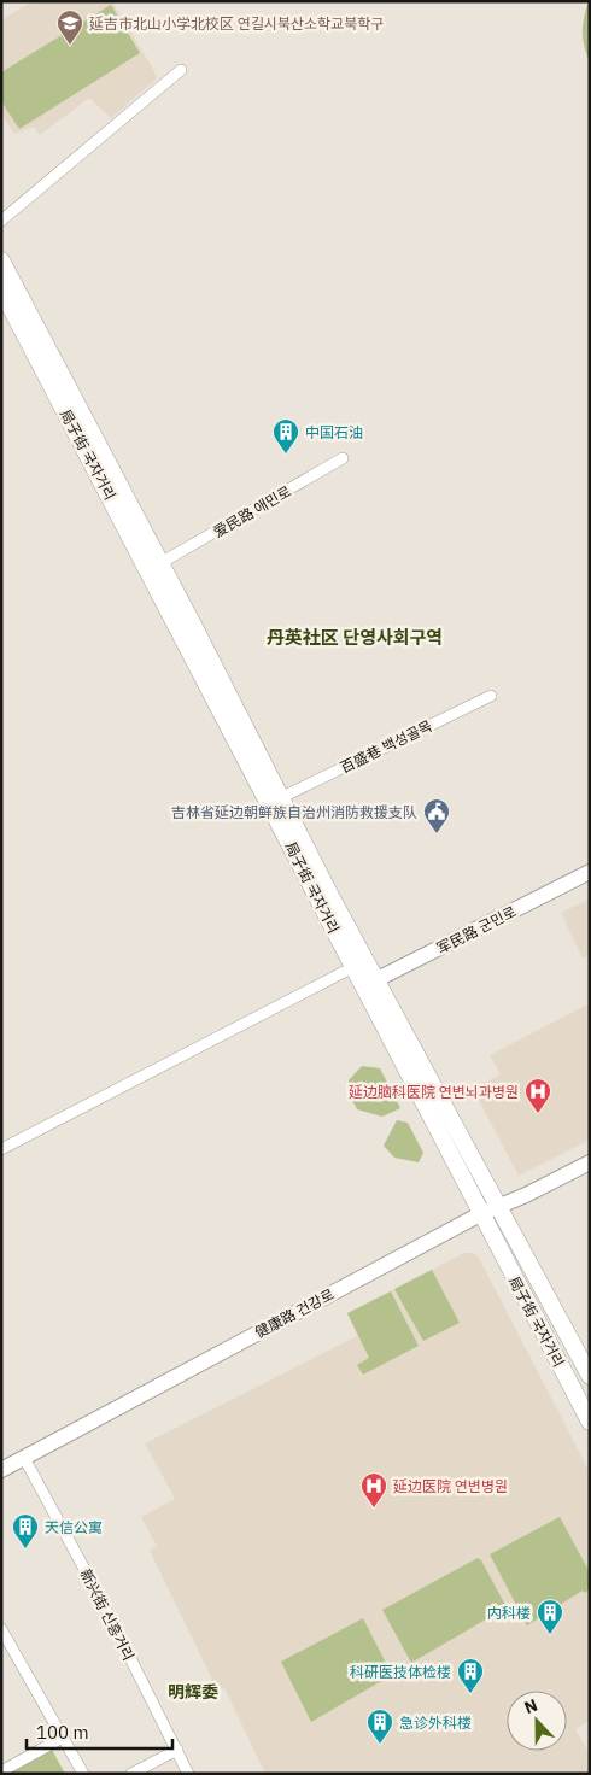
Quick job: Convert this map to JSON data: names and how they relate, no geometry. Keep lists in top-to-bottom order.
{
  "streets": {
    "main road": ["局子街 국자거리"],
    "street": [
      "爱民路 애민로",
      "百盛巷 백성골목",
      "军民路 군민로",
      "健康路 건강로",
      "新兴街 신흥거리"
    ]
  },
  "crossings": [
    ["局子街 국자거리", "爱民路 애민로"],
    ["局子街 국자거리", "百盛巷 백성골목"],
    ["局子街 국자거리", "军民路 군민로"],
    ["局子街 국자거리", "健康路 건강로"],
    ["健康路 건강로", "新兴街 신흥거리"]
  ],
  "districts": ["丹英社区 단영사회구역", "明辉委"],
  "places": {
    "school or university": ["延吉市北山小学北校区 연길시북산소학교북학구"],
    "building": [
      "中国石油",
      "天信公寓",
      "内科楼",
      "科研医技体检楼",
      "急诊外科楼"
    ],
    "public building": ["吉林省延边朝鲜族自治州消防救援支队"],
    "hospital": ["延边脑科医院 연변뇌과병원", "延边医院 연변병원"]
  },
  "scale_bar": "100 m",
  "north": "top"
}
